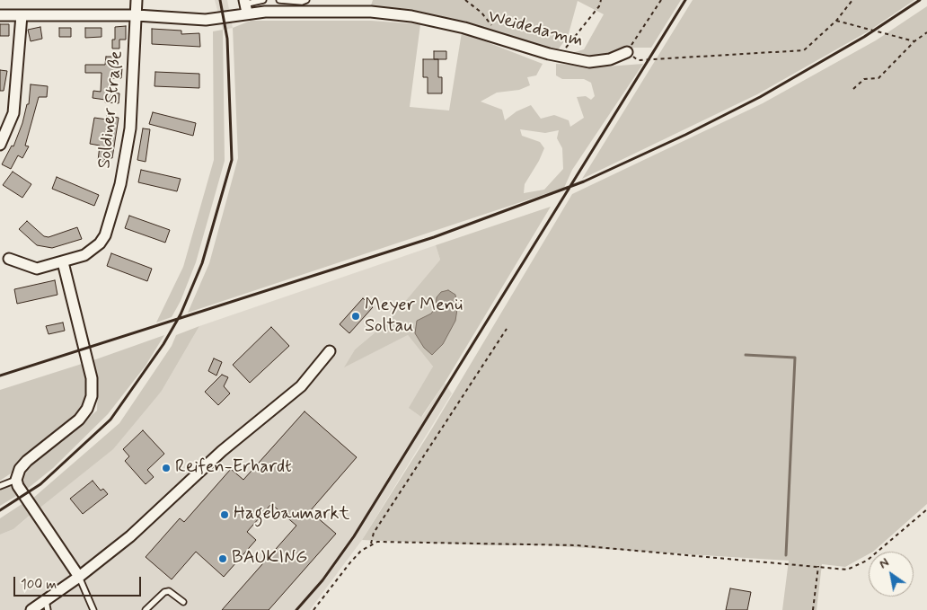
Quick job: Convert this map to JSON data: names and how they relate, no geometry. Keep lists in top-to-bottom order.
{
  "streets": {
    "street": ["Weidedamm", "Soldiner Straße"]
  },
  "crossings": [
    ["Weidedamm", "Soldiner Straße"]
  ],
  "places": [
    "Meyer Menü Soltau",
    "Reifen-Erhardt",
    "Hagebaumarkt",
    "BAUKING"
  ],
  "scale_bar": "100 m",
  "north": "top left"
}
